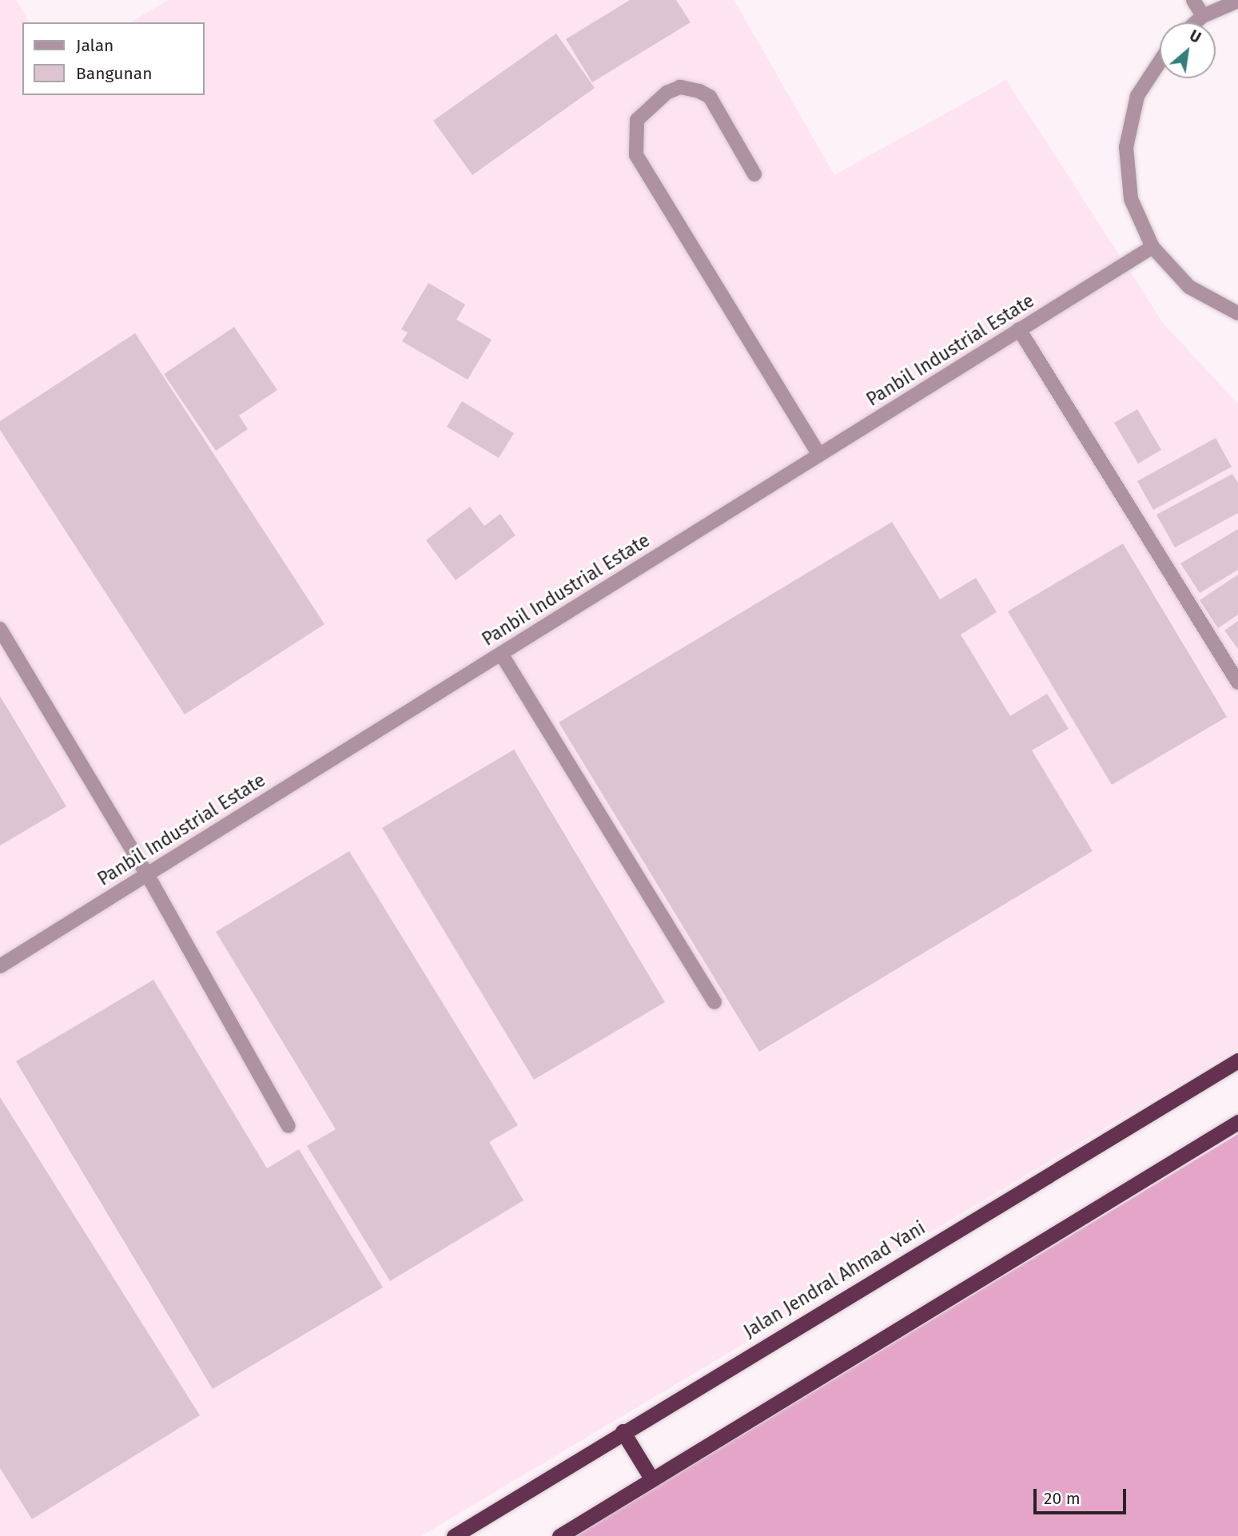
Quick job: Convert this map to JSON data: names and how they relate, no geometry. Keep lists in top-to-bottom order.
{
  "streets": {
    "highway": ["Jalan Jendral Ahmad Yani"],
    "street": ["Panbil Industrial Estate"]
  },
  "legend": ["Jalan", "Bangunan"],
  "scale_bar": "20 m",
  "north": "top right"
}
